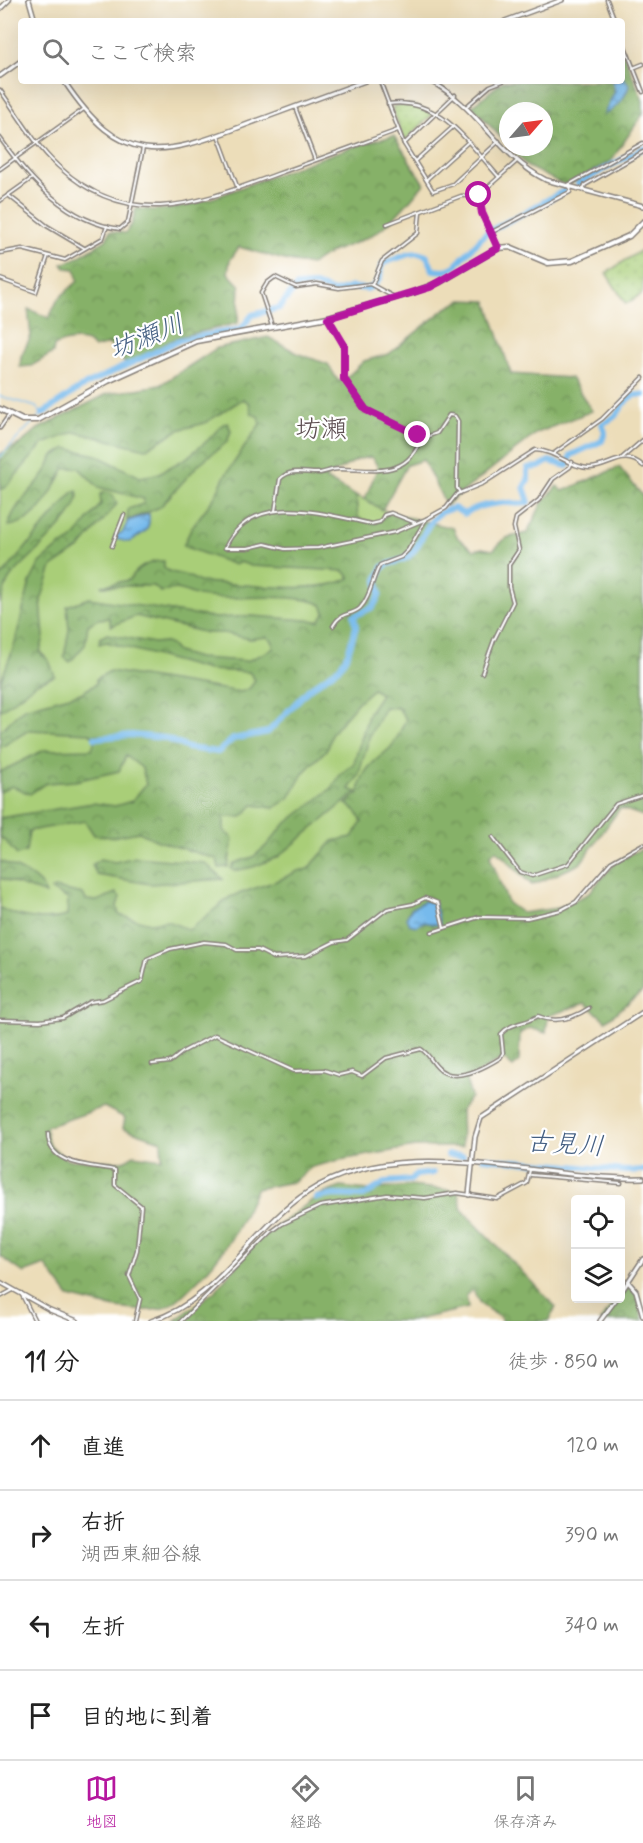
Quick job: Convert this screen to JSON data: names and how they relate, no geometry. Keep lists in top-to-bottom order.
{
  "districts": ["坊瀬"],
  "water": ["坊瀬川", "古見川"],
  "north": "top right",
  "page": {
    "search": "ここで検索",
    "heading": ["11 分", "徒歩 · 850 m"],
    "list": [
      ["直進", "120 m"],
      ["右折", "湖西東細谷線", "390 m"],
      ["左折", "340 m"],
      "目的地に到着"
    ],
    "nav": ["地図", "経路", "保存済み"]
  }
}
